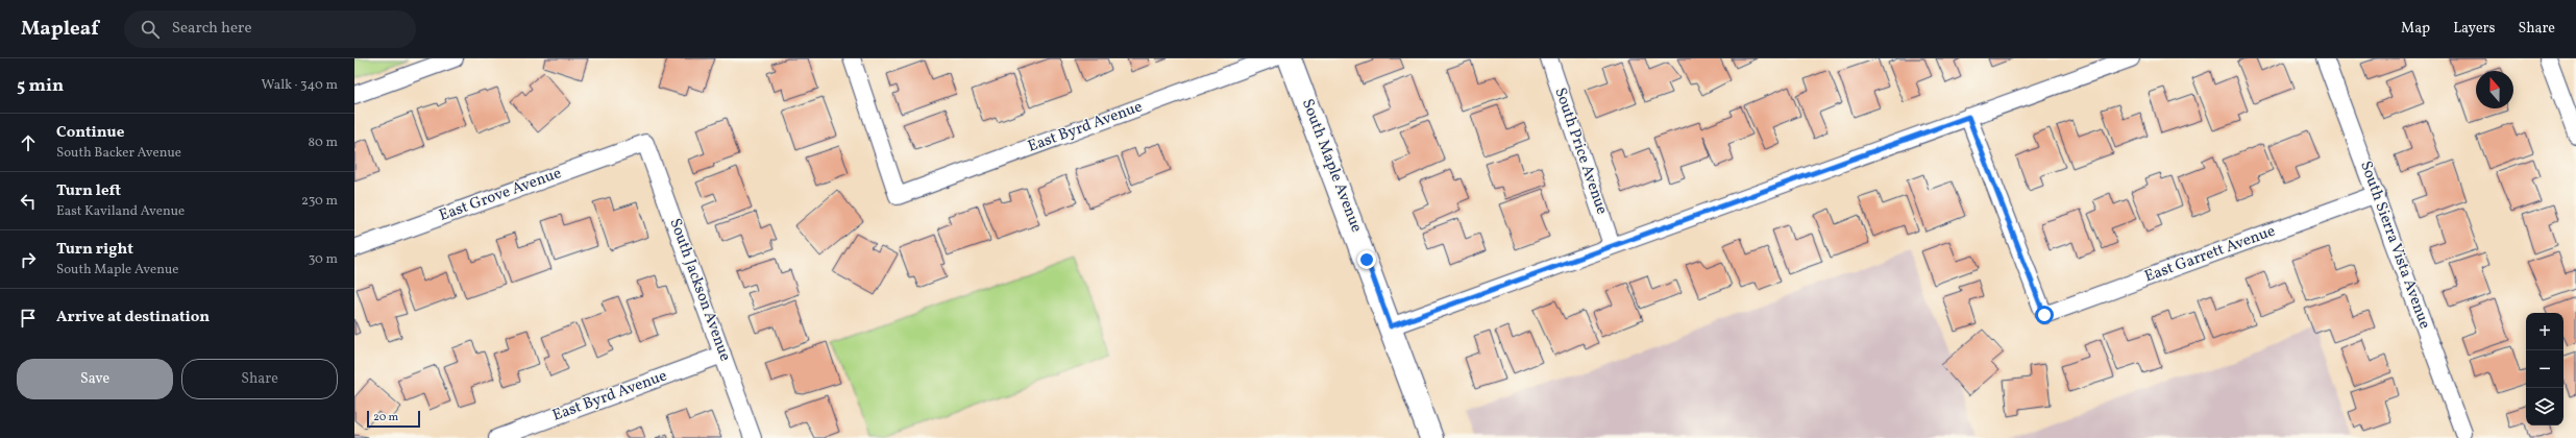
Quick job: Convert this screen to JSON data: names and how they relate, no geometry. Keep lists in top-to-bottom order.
{
  "streets": {
    "main road": ["South Maple Avenue"],
    "street": [
      "East Byrd Avenue",
      "South Price Avenue",
      "East Grove Avenue",
      "South Sierra Vista Avenue",
      "East Garrett Avenue",
      "South Jackson Avenue"
    ]
  },
  "crossings": [
    ["East Byrd Avenue", "South Jackson Avenue"],
    ["East Grove Avenue", "South Jackson Avenue"],
    ["South Sierra Vista Avenue", "East Garrett Avenue"]
  ],
  "scale_bar": "20 m",
  "north": "top",
  "page": {
    "header": "Mapleaf",
    "search": "Search here",
    "nav": ["Map", "Layers", "Share"],
    "heading": ["5 min", "Walk · 340 m"],
    "list": [
      ["Continue", "South Backer Avenue", "80 m"],
      ["Turn left", "East Kaviland Avenue", "230 m"],
      ["Turn right", "South Maple Avenue", "30 m"],
      "Arrive at destination"
    ],
    "map_buttons": ["+", "−"],
    "buttons": ["Save", "Share"],
    "scale": "20 m"
  }
}
